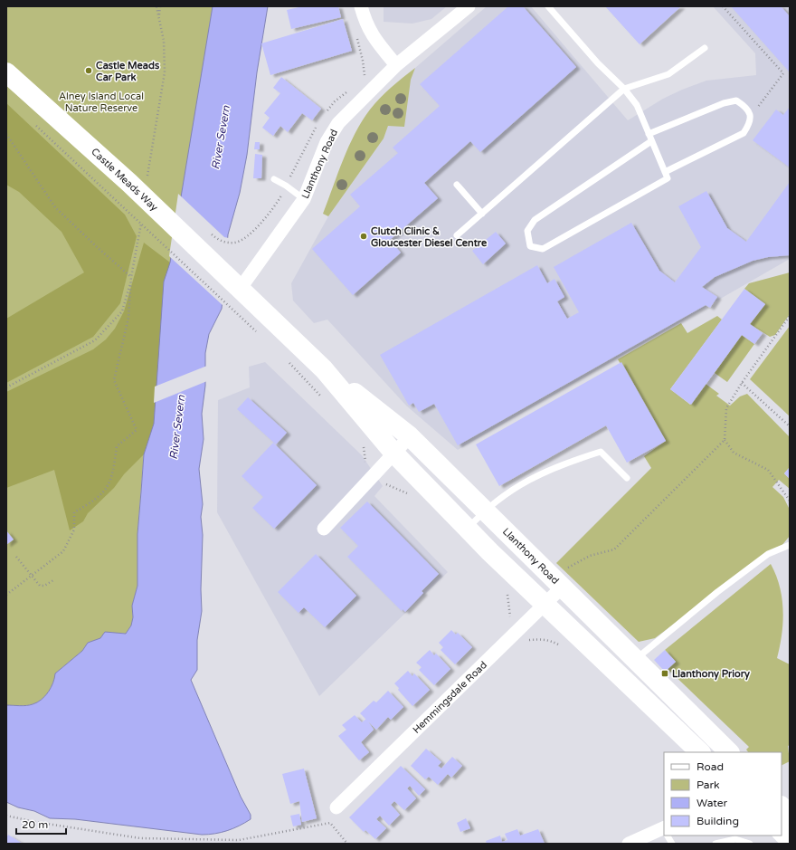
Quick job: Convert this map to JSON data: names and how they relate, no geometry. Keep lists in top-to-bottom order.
{
  "streets": {
    "main road": ["Llanthony Road", "Castle Meads Way"],
    "street": ["Hemmingsdale Road"]
  },
  "crossings": [
    ["Llanthony Road", "Castle Meads Way"],
    ["Llanthony Road", "Hemmingsdale Road"]
  ],
  "water": ["River Severn"],
  "parks": ["Alney Island Local Nature Reserve"],
  "places": {
    "other": ["Castle Meads Car Park", "Clutch Clinic & Gloucester Diesel Centre"],
    "transit": ["Llanthony Priory"]
  },
  "legend": [
    "Road",
    "Park",
    "Water",
    "Building"
  ],
  "scale_bar": "20 m"
}
